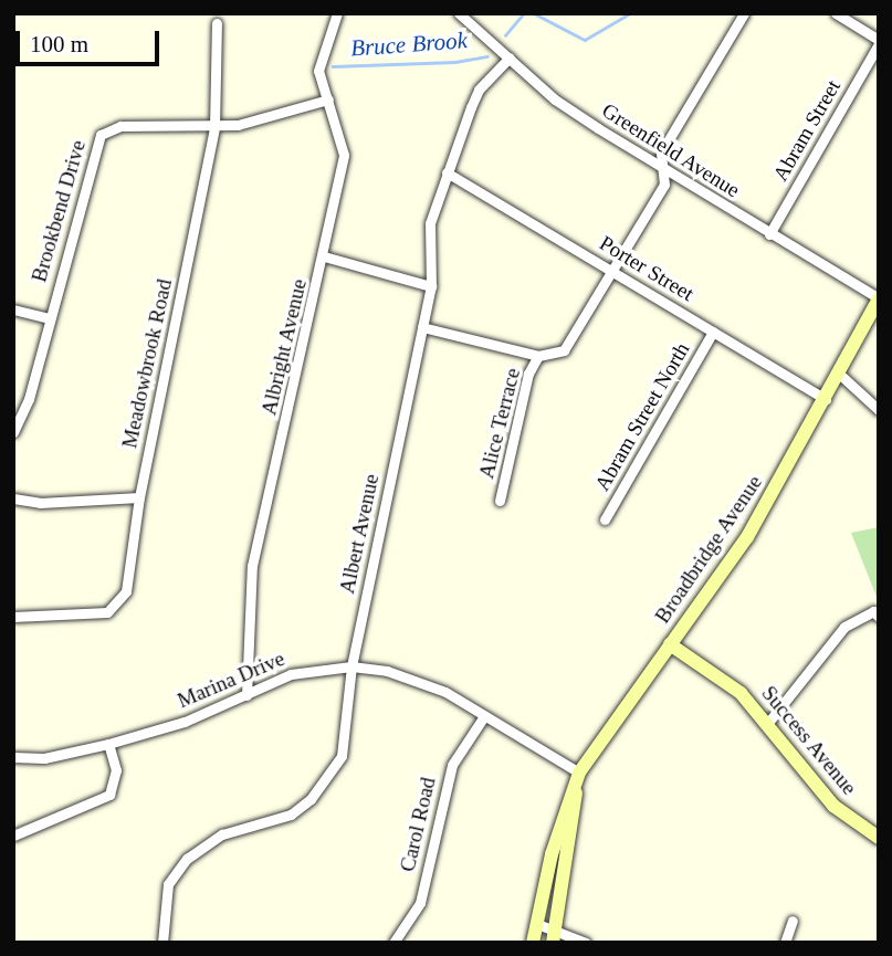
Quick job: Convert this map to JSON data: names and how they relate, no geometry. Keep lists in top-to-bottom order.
{
  "streets": {
    "main road": ["Broadbridge Avenue", "Success Avenue"],
    "street": [
      "Abram Street",
      "Greenfield Avenue",
      "Brookbend Drive",
      "Porter Street",
      "Albright Avenue",
      "Meadowbrook Road",
      "Abram Street North",
      "Alice Terrace",
      "Albert Avenue",
      "Marina Drive",
      "Carol Road"
    ]
  },
  "crossings": [
    ["Abram Street", "Greenfield Avenue"],
    ["Greenfield Avenue", "Albert Avenue"],
    ["Greenfield Avenue", "Broadbridge Avenue"],
    ["Brookbend Drive", "Albright Avenue"],
    ["Brookbend Drive", "Meadowbrook Road"],
    ["Porter Street", "Abram Street North"],
    ["Porter Street", "Albert Avenue"],
    ["Porter Street", "Broadbridge Avenue"],
    ["Albright Avenue", "Marina Drive"],
    ["Albert Avenue", "Marina Drive"],
    ["Broadbridge Avenue", "Marina Drive"],
    ["Broadbridge Avenue", "Success Avenue"],
    ["Marina Drive", "Carol Road"]
  ],
  "water": ["Bruce Brook"],
  "scale_bar": "100 m"
}
